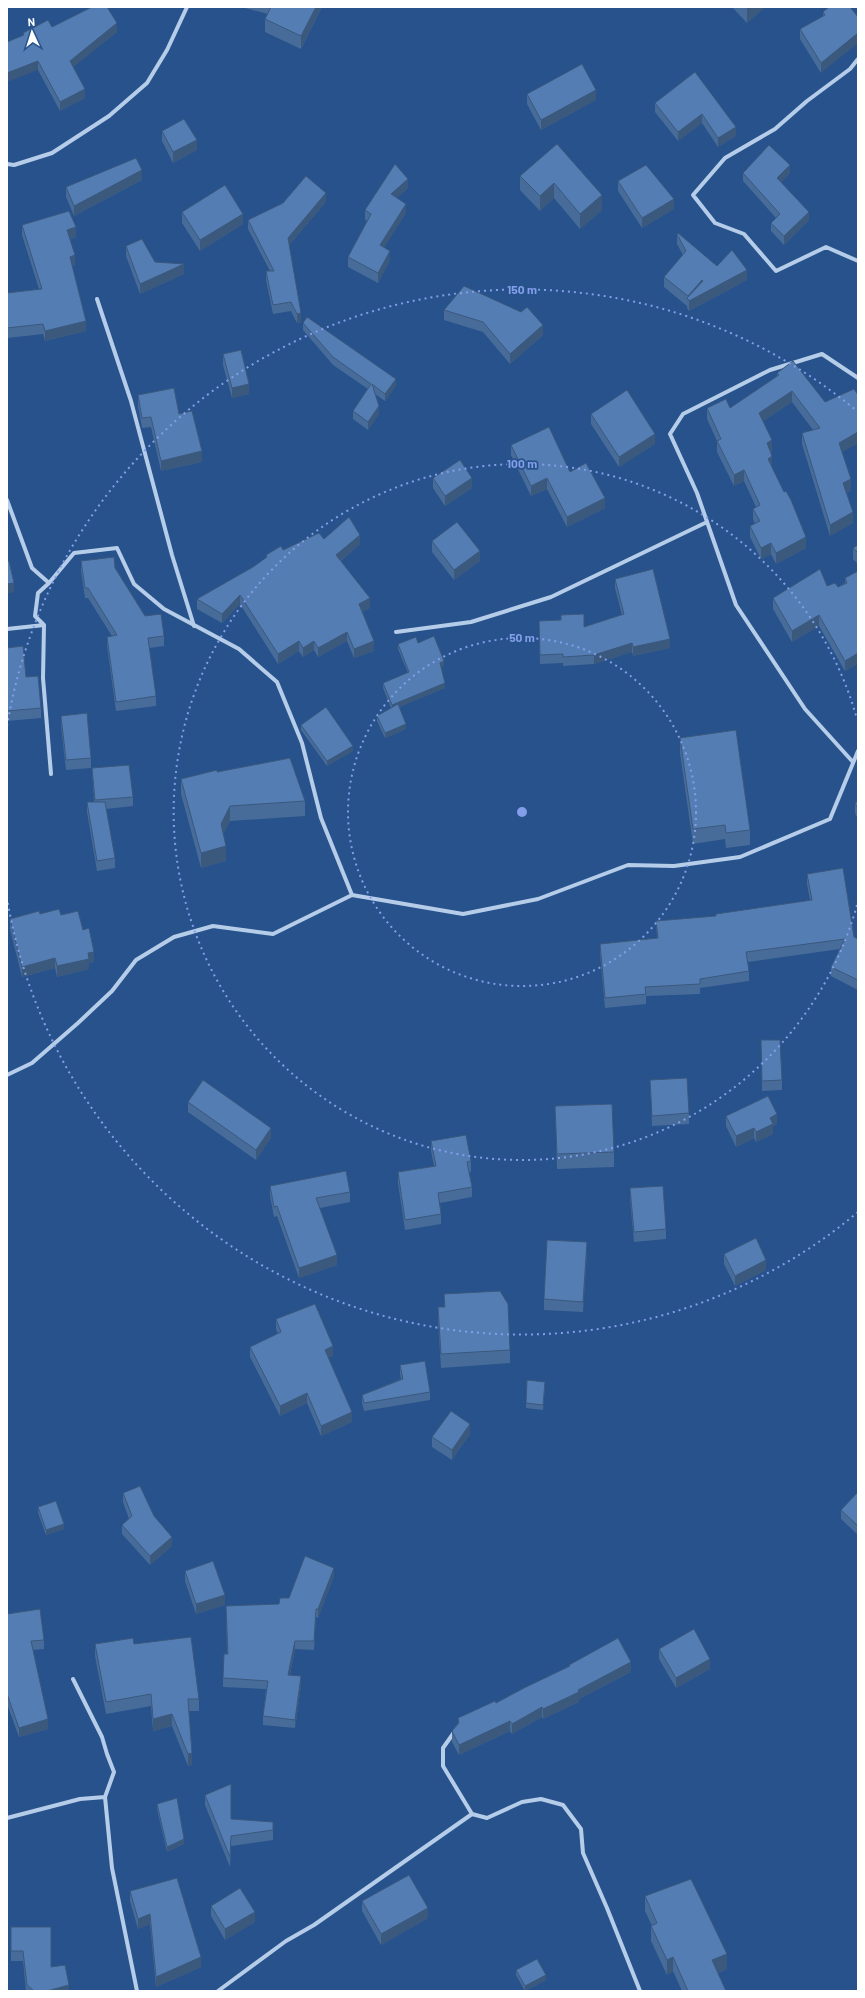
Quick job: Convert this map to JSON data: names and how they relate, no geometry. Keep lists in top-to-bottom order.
{
  "north": "top",
  "rings": ["150 m", "100 m", "50 m"]
}
